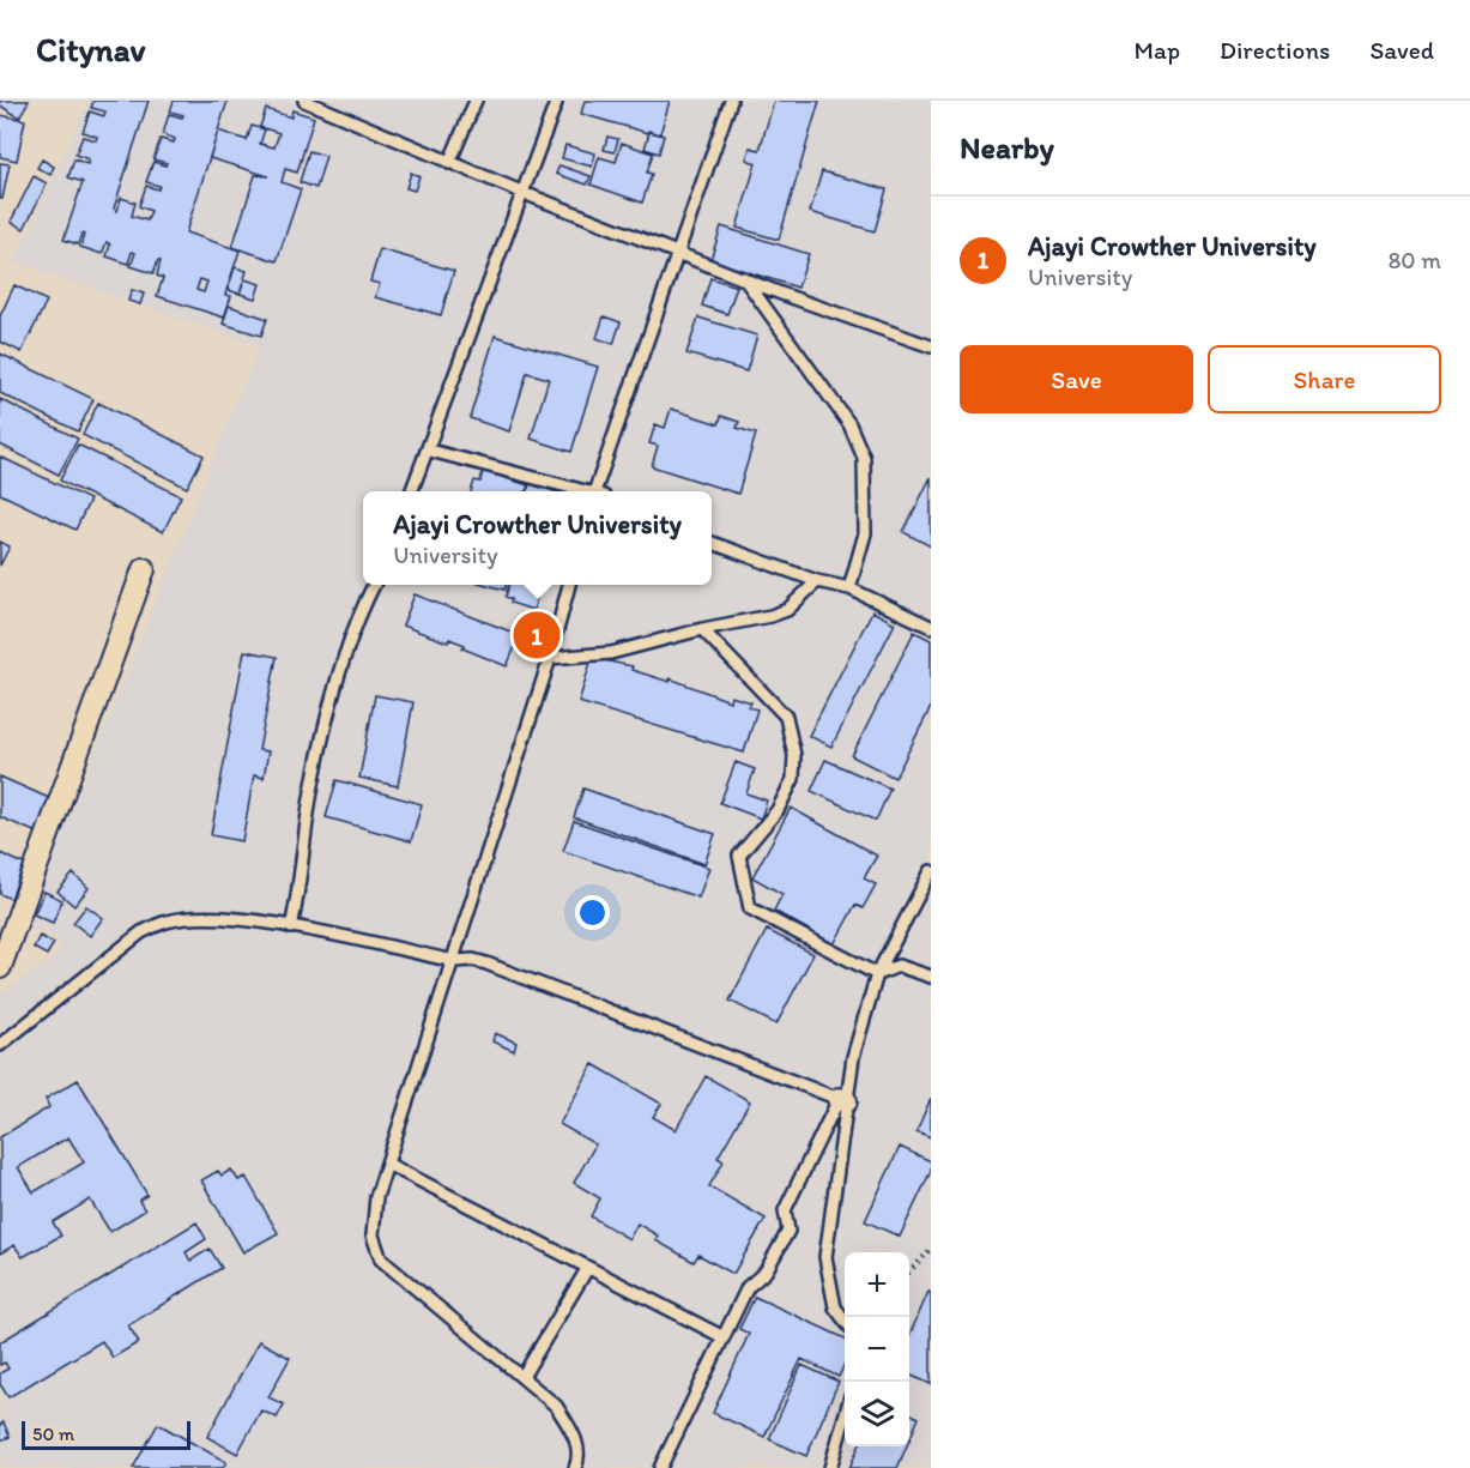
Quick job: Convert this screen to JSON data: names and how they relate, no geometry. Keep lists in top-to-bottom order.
{
  "scale_bar": "50 m",
  "page": {
    "header": "Citynav",
    "nav": ["Map", "Directions", "Saved"],
    "heading": "Nearby",
    "list": [
      {
        "mark": "1",
        "name": "Ajayi Crowther University",
        "note": "University",
        "value": "80 m"
      }
    ],
    "buttons": ["Save", "Share"],
    "popup": ["Ajayi Crowther University", "University"],
    "pins": "1",
    "map_buttons": ["+", "−"],
    "scale": "50 m"
  }
}
